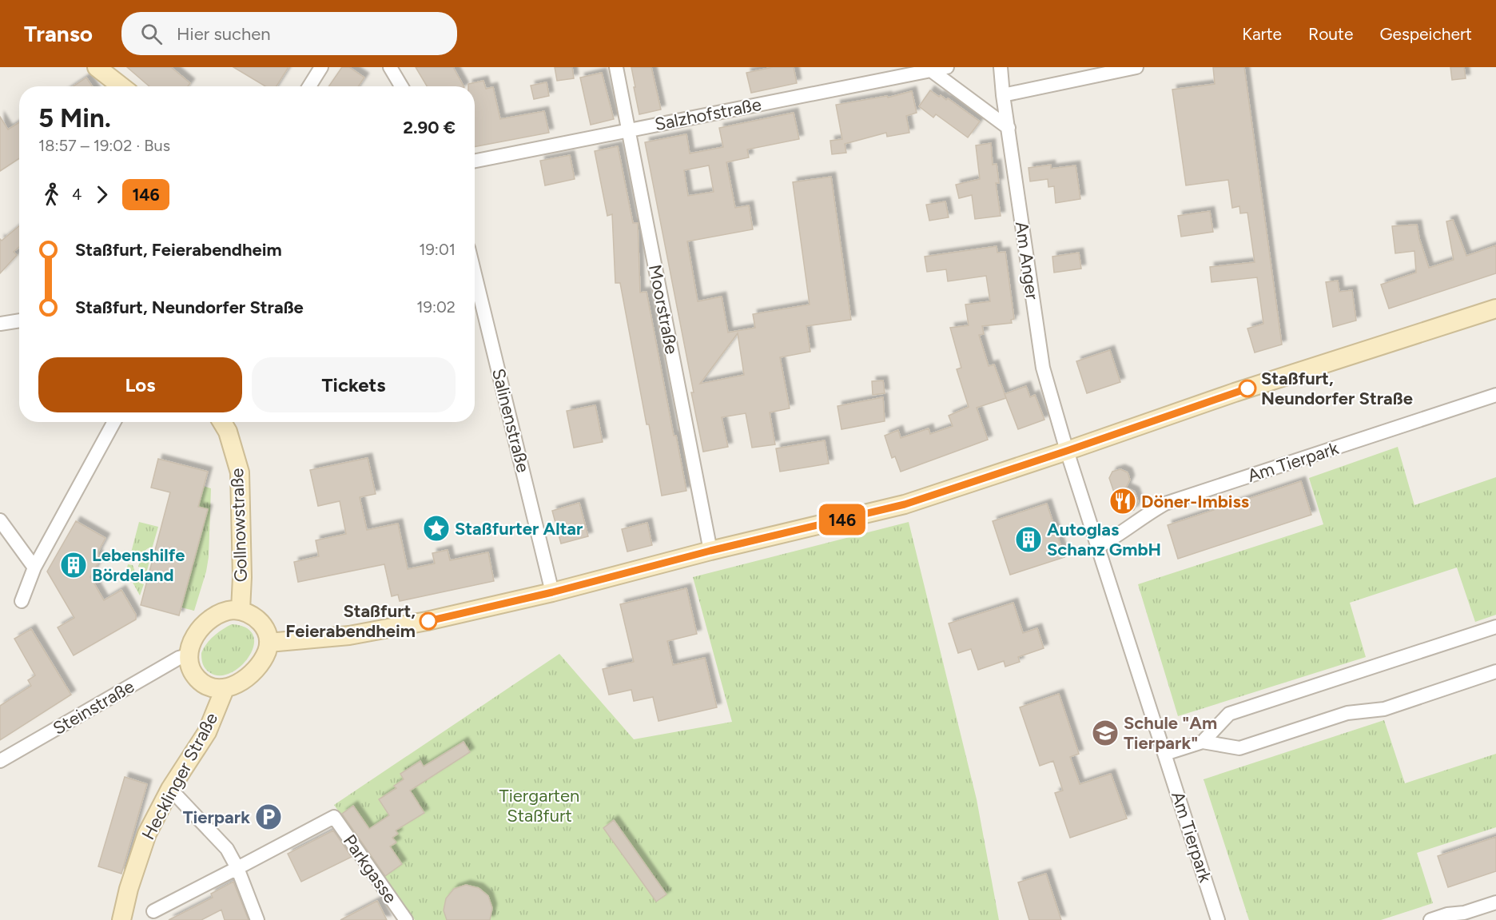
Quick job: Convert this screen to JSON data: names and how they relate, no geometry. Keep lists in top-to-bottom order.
{
  "streets": {
    "main road": ["Gollnowstraße", "Hecklinger Straße"],
    "street": [
      "Salzhofstraße",
      "Am Anger",
      "Moorstraße",
      "Salinenstraße",
      "Am Tierpark",
      "Steinstraße",
      "Parkgasse"
    ]
  },
  "crossings": [
    ["Salzhofstraße", "Moorstraße"],
    ["Am Anger", "Am Tierpark"],
    ["Gollnowstraße", "Steinstraße"],
    ["Gollnowstraße", "Hecklinger Straße"],
    ["Steinstraße", "Hecklinger Straße"]
  ],
  "parks": ["Tiergarten Staßfurt"],
  "places": {
    "other": ["Staßfurt, Neundorfer Straße", "Staßfurt, Feierabendheim"],
    "restaurant": ["Döner-Imbiss"],
    "place": ["Staßfurter Altar"],
    "building": ["Autoglas Schanz GmbH", "Lebenshilfe Bördeland"],
    "school or university": ["Schule \"Am Tierpark\""],
    "parking": ["Tierpark"]
  },
  "lines": ["bus line 146"],
  "page": {
    "header": "Transo",
    "search": "Hier suchen",
    "nav": ["Karte", "Route", "Gespeichert"],
    "on_map": "146",
    "heading": ["5 Min.", "18:57 – 19:02 · Bus", "2.90 €"],
    "legs": ["4", "146"],
    "list": [
      {
        "name": "Staßfurt, Feierabendheim",
        "value": "19:01"
      },
      {
        "name": "Staßfurt, Neundorfer Straße",
        "value": "19:02"
      }
    ],
    "buttons": ["Los", "Tickets"]
  }
}
